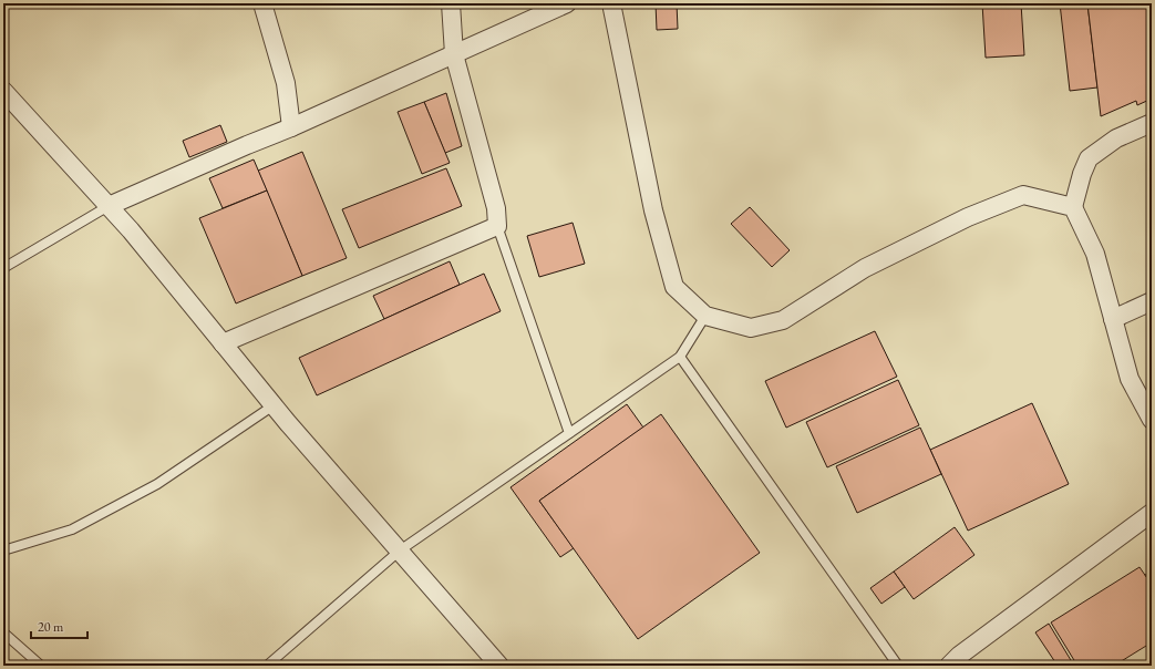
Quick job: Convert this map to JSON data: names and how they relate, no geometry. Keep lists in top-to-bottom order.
{
  "scale_bar": "20 m"
}
